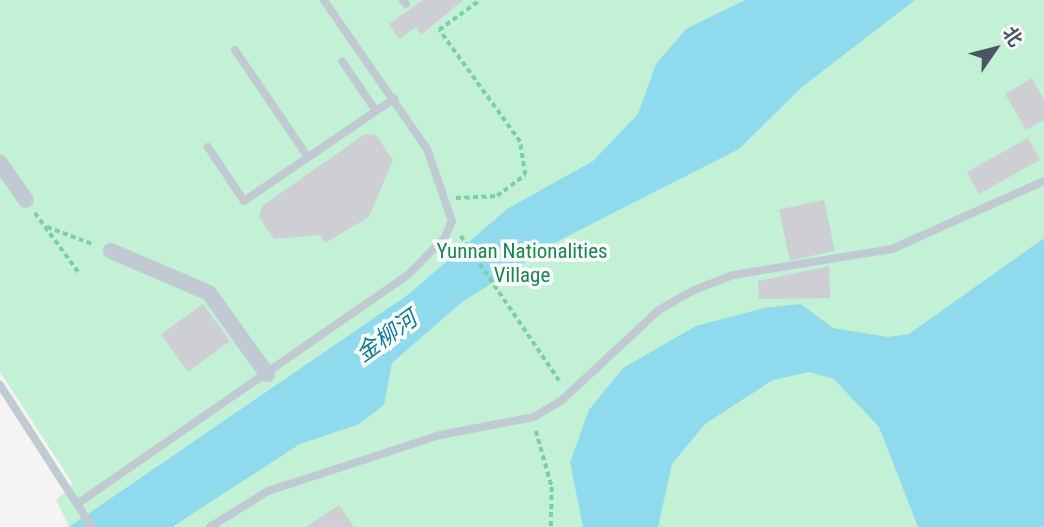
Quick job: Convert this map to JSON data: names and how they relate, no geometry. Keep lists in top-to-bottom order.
{
  "water": ["金柳河"],
  "parks": ["Yunnan Nationalities Village"],
  "north": "top right"
}
